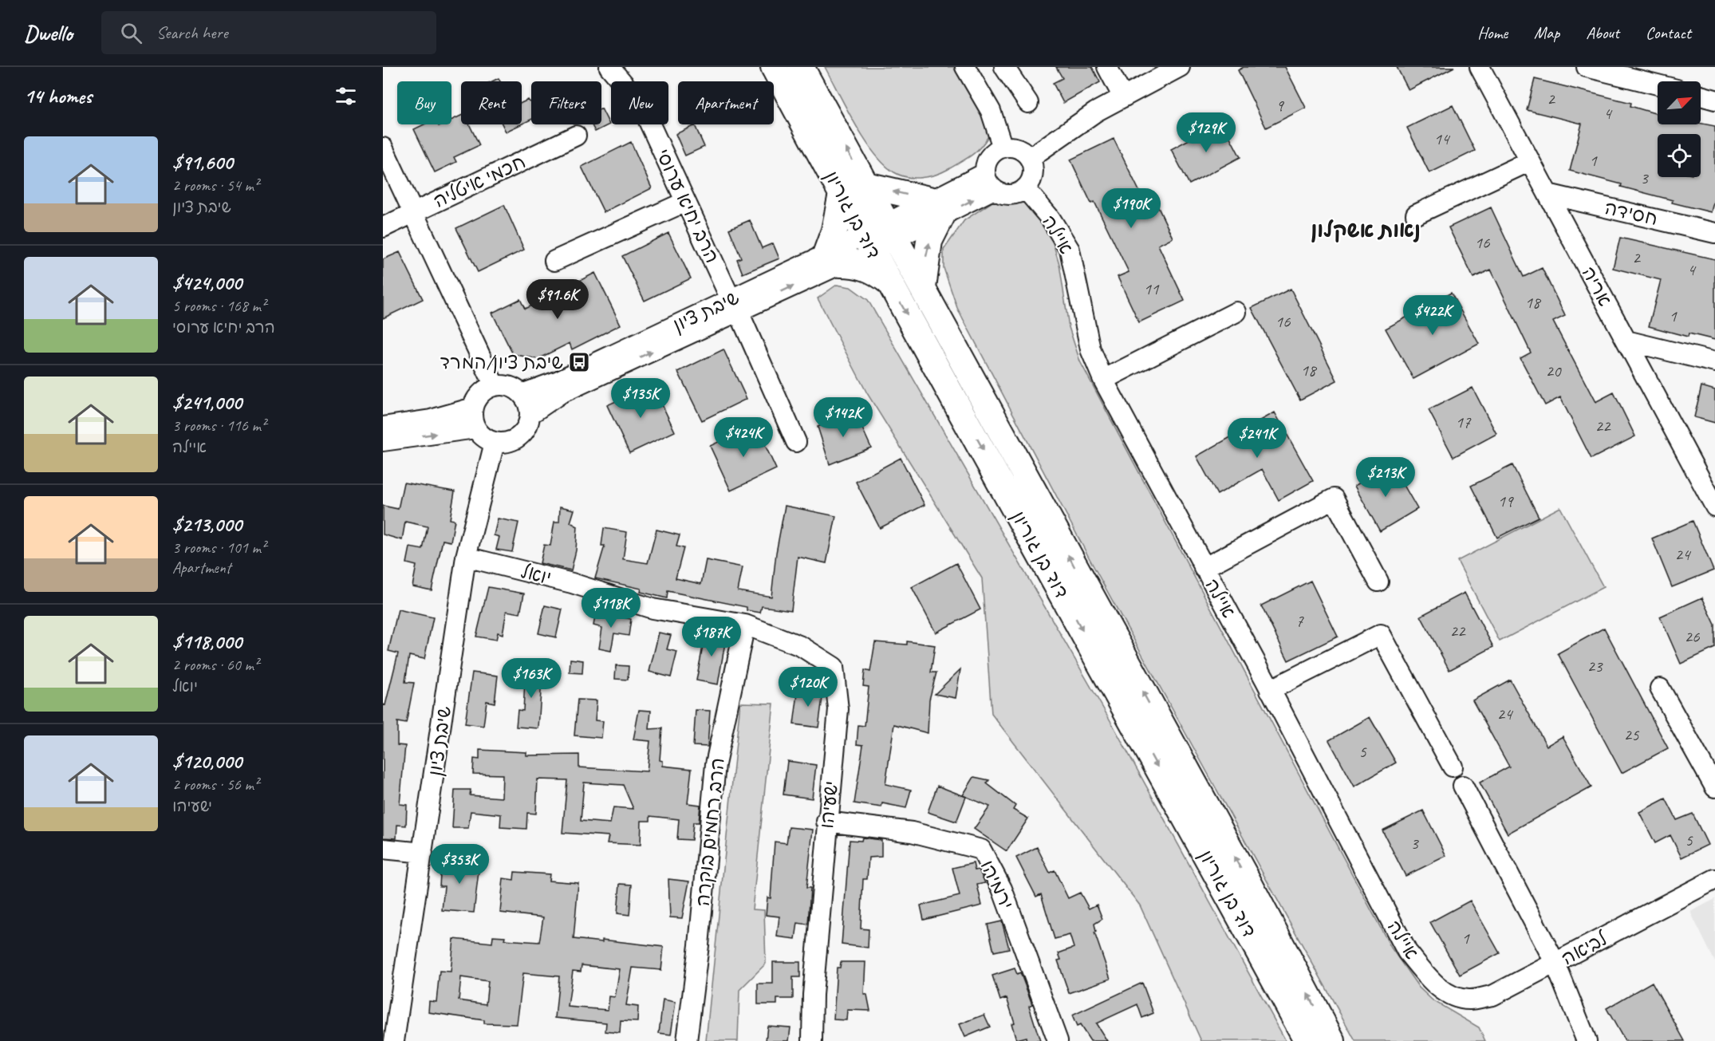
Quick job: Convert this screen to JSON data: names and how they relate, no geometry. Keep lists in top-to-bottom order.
{
  "streets": {
    "main road": ["דוד בן גוריון"],
    "street": [
      "חכמי איטליה",
      "הרב יחיא ערוסי",
      "חסידה",
      "איילה",
      "אריה",
      "שיבת ציון",
      "יואל",
      "ישעיהו",
      "הרב רחמים בוקרה",
      "ירמיהו",
      "לביאה"
    ]
  },
  "crossings": [
    ["הרב יחיא ערוסי", "שיבת ציון"],
    ["חסידה", "אריה"],
    ["דוד בן גוריון", "שיבת ציון"],
    ["איילה", "שיבת ציון"],
    ["איילה", "לביאה"],
    ["שיבת ציון", "יואל"],
    ["יואל", "ישעיהו"],
    ["יואל", "הרב רחמים בוקרה"],
    ["ישעיהו", "הרב רחמים בוקרה"],
    ["ישעיהו", "ירמיהו"]
  ],
  "districts": ["נאות אשקלון"],
  "places": {
    "bus stop": ["שיבת ציון/המרד"]
  },
  "house_numbers": [
    "2",
    "9",
    "4",
    "14",
    "1",
    "3",
    "16",
    "2",
    "4",
    "11",
    "18",
    "1",
    "16",
    "18",
    "20",
    "17",
    "22",
    "19",
    "24",
    "7",
    "22",
    "26",
    "23",
    "24",
    "25",
    "5",
    "5",
    "3",
    "1"
  ],
  "north": "top right",
  "page": {
    "header": "Dwello",
    "search": "Search here",
    "nav": [
      "Home",
      "Map",
      "About",
      "Contact"
    ],
    "heading": "14 homes",
    "chip": [
      "Buy",
      "Rent",
      "Filters",
      "New",
      "Apartment"
    ],
    "price": [
      "$129K",
      "$190K",
      "$91.6K",
      "$422K",
      "$135K",
      "$142K",
      "$424K",
      "$241K",
      "$213K",
      "$118K",
      "$187K",
      "$163K",
      "$120K",
      "$353K"
    ],
    "list": [
      {
        "name": "$91,600",
        "note": "2 rooms · 54 m² · שיבת ציון"
      },
      {
        "name": "$424,000",
        "note": "5 rooms · 168 m² · הרב יחיא ערוסי"
      },
      {
        "name": "$241,000",
        "note": "3 rooms · 116 m² · איילה"
      },
      {
        "name": "$213,000",
        "note": "3 rooms · 101 m² · Apartment"
      },
      {
        "name": "$118,000",
        "note": "2 rooms · 60 m² · יואל"
      },
      {
        "name": "$120,000",
        "note": "2 rooms · 56 m² · ישעיהו"
      }
    ]
  }
}
